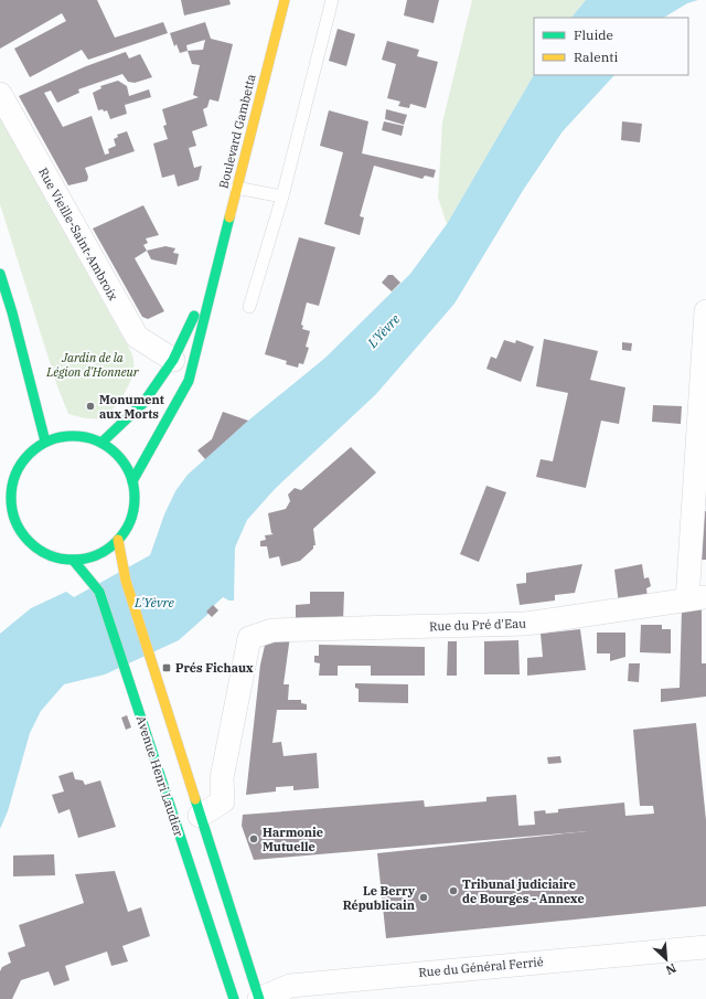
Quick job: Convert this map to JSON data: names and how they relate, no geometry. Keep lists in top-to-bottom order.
{
  "streets": {
    "main road": ["Boulevard Gambetta", "Avenue Henri Laudier"],
    "street": ["Rue Vieille-Saint-Ambroix", "Rue du Pré d'Eau", "Rue du Général Ferrié"]
  },
  "crossings": [
    ["Boulevard Gambetta", "Rue Vieille-Saint-Ambroix"],
    ["Boulevard Gambetta", "Avenue Henri Laudier"]
  ],
  "water": ["L'Yèvre"],
  "parks": ["Jardin de la Légion d'Honneur"],
  "places": {
    "other": [
      "Monument aux Morts",
      "Harmonie Mutuelle",
      "Tribunal judiciaire de Bourges - Annexe",
      "Le Berry Républicain"
    ],
    "transit": ["Prés Fichaux"]
  },
  "legend": ["Fluide", "Ralenti"],
  "north": "bottom right"
}
